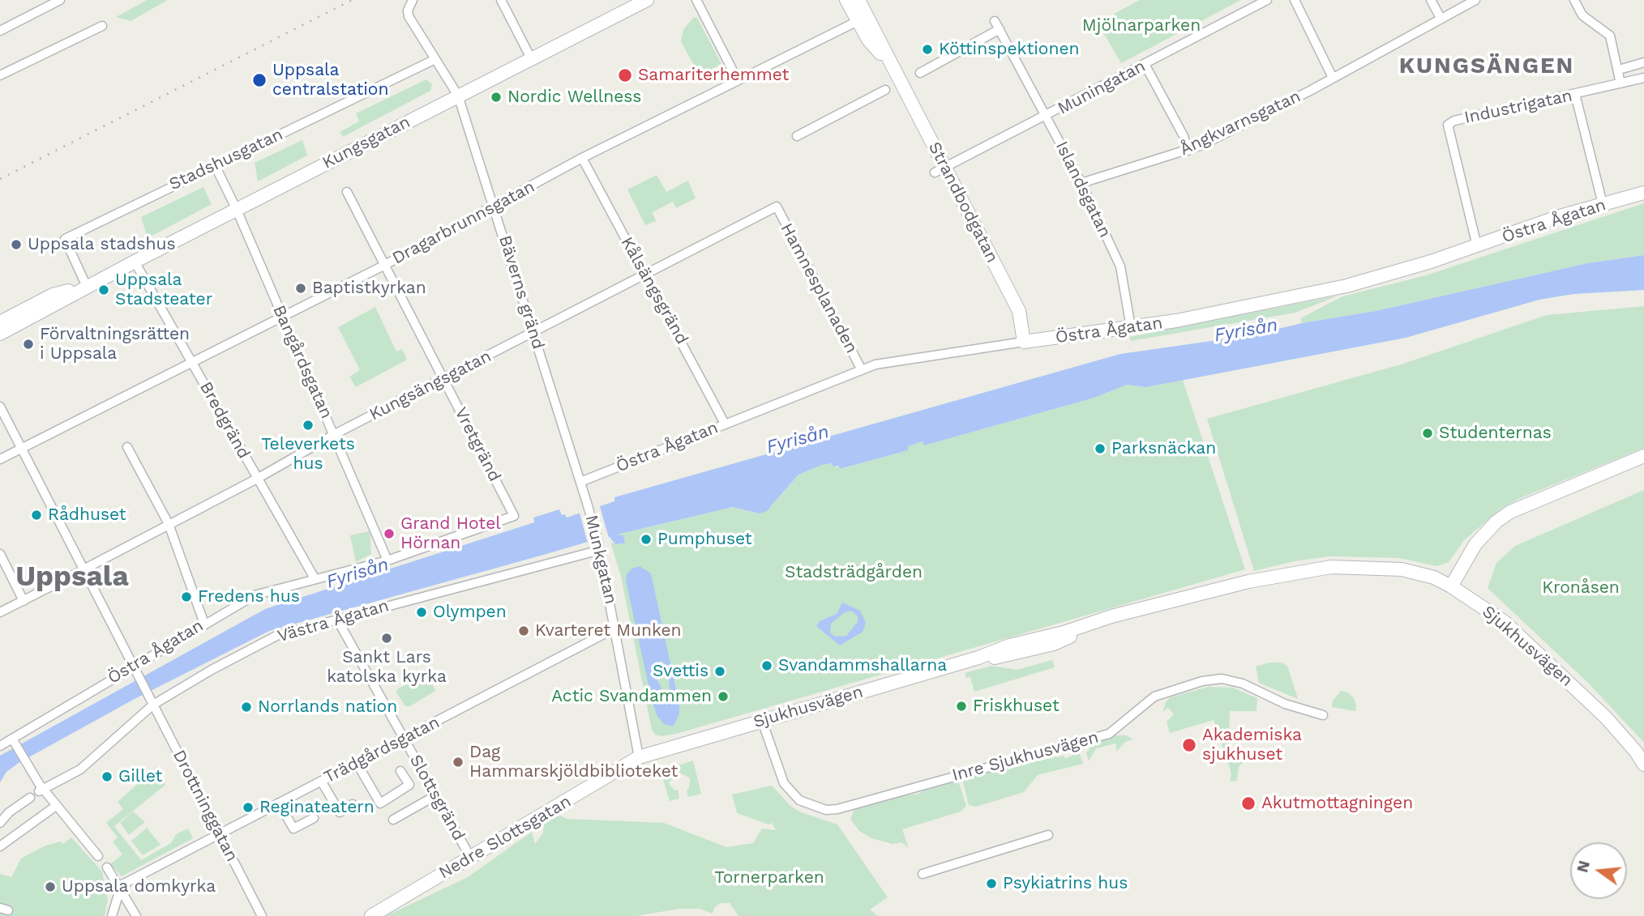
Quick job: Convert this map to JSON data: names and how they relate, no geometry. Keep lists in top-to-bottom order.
{
  "streets": {
    "street": [
      "Muningatan",
      "Industrigatan",
      "Ångkvarnsgatan",
      "Kungsgatan",
      "Stadshusgatan",
      "Islandsgatan",
      "Strandbodgatan",
      "Östra Ågatan",
      "Dragarbrunnsgatan",
      "Hamnesplanaden",
      "Kålsängsgränd",
      "Bäverns gränd",
      "Bangårdsgatan",
      "Kungsängsgatan",
      "Bredgränd",
      "Vretgränd",
      "Munkgatan",
      "Västra Ågatan",
      "Sjukhusvägen",
      "Trädgårdsgatan",
      "Inre Sjukhusvägen",
      "Slottsgränd",
      "Drottninggatan",
      "Nedre Slottsgatan"
    ]
  },
  "crossings": [
    ["Muningatan", "Islandsgatan"],
    ["Muningatan", "Strandbodgatan"],
    ["Industrigatan", "Östra Ågatan"],
    ["Ångkvarnsgatan", "Islandsgatan"],
    ["Kungsgatan", "Stadshusgatan"],
    ["Kungsgatan", "Bäverns gränd"],
    ["Kungsgatan", "Bangårdsgatan"],
    ["Kungsgatan", "Bredgränd"],
    ["Stadshusgatan", "Bäverns gränd"],
    ["Stadshusgatan", "Bangårdsgatan"],
    ["Islandsgatan", "Östra Ågatan"],
    ["Strandbodgatan", "Östra Ågatan"],
    ["Strandbodgatan", "Dragarbrunnsgatan"],
    ["Östra Ågatan", "Hamnesplanaden"],
    ["Östra Ågatan", "Kålsängsgränd"],
    ["Östra Ågatan", "Bäverns gränd"],
    ["Östra Ågatan", "Bangårdsgatan"],
    ["Östra Ågatan", "Bredgränd"],
    ["Östra Ågatan", "Vretgränd"],
    ["Östra Ågatan", "Drottninggatan"],
    ["Dragarbrunnsgatan", "Kålsängsgränd"],
    ["Dragarbrunnsgatan", "Bäverns gränd"],
    ["Dragarbrunnsgatan", "Bangårdsgatan"],
    ["Dragarbrunnsgatan", "Bredgränd"],
    ["Dragarbrunnsgatan", "Vretgränd"],
    ["Hamnesplanaden", "Kungsängsgatan"],
    ["Kålsängsgränd", "Kungsängsgatan"],
    ["Bäverns gränd", "Kungsängsgatan"],
    ["Bäverns gränd", "Munkgatan"],
    ["Bangårdsgatan", "Kungsängsgatan"],
    ["Kungsängsgatan", "Bredgränd"],
    ["Kungsängsgatan", "Vretgränd"],
    ["Munkgatan", "Västra Ågatan"],
    ["Munkgatan", "Sjukhusvägen"],
    ["Munkgatan", "Trädgårdsgatan"],
    ["Munkgatan", "Nedre Slottsgatan"],
    ["Västra Ågatan", "Slottsgränd"],
    ["Västra Ågatan", "Drottninggatan"],
    ["Sjukhusvägen", "Inre Sjukhusvägen"],
    ["Sjukhusvägen", "Nedre Slottsgatan"],
    ["Trädgårdsgatan", "Slottsgränd"],
    ["Trädgårdsgatan", "Drottninggatan"],
    ["Slottsgränd", "Nedre Slottsgatan"]
  ],
  "districts": ["KUNGSÄNGEN", "Uppsala"],
  "water": ["Fyrisån"],
  "parks": [
    "Mjölnarparken",
    "Stadsträdgården",
    "Kronåsen",
    "Tornerparken"
  ],
  "places": [
    "Köttinspektionen",
    "Samariterhemmet",
    "Uppsala centralstation",
    "Nordic Wellness",
    "Uppsala stadshus",
    "Baptistkyrkan",
    "Uppsala Stadsteater",
    "Förvaltningsrätten i Uppsala",
    "Televerkets hus",
    "Studenternas",
    "Parksnäckan",
    "Rådhuset",
    "Grand Hotel Hörnan",
    "Pumphuset",
    "Fredens hus",
    "Olympen",
    "Kvarteret Munken",
    "Sankt Lars katolska kyrka",
    "Svandammshallarna",
    "Svettis",
    "Actic Svandammen",
    "Friskhuset",
    "Norrlands nation",
    "Akademiska sjukhuset",
    "Dag Hammarskjöldbiblioteket",
    "Gillet",
    "Akutmottagningen",
    "Reginateatern",
    "Psykiatrins hus",
    "Uppsala domkyrka"
  ],
  "north": "left"
}
